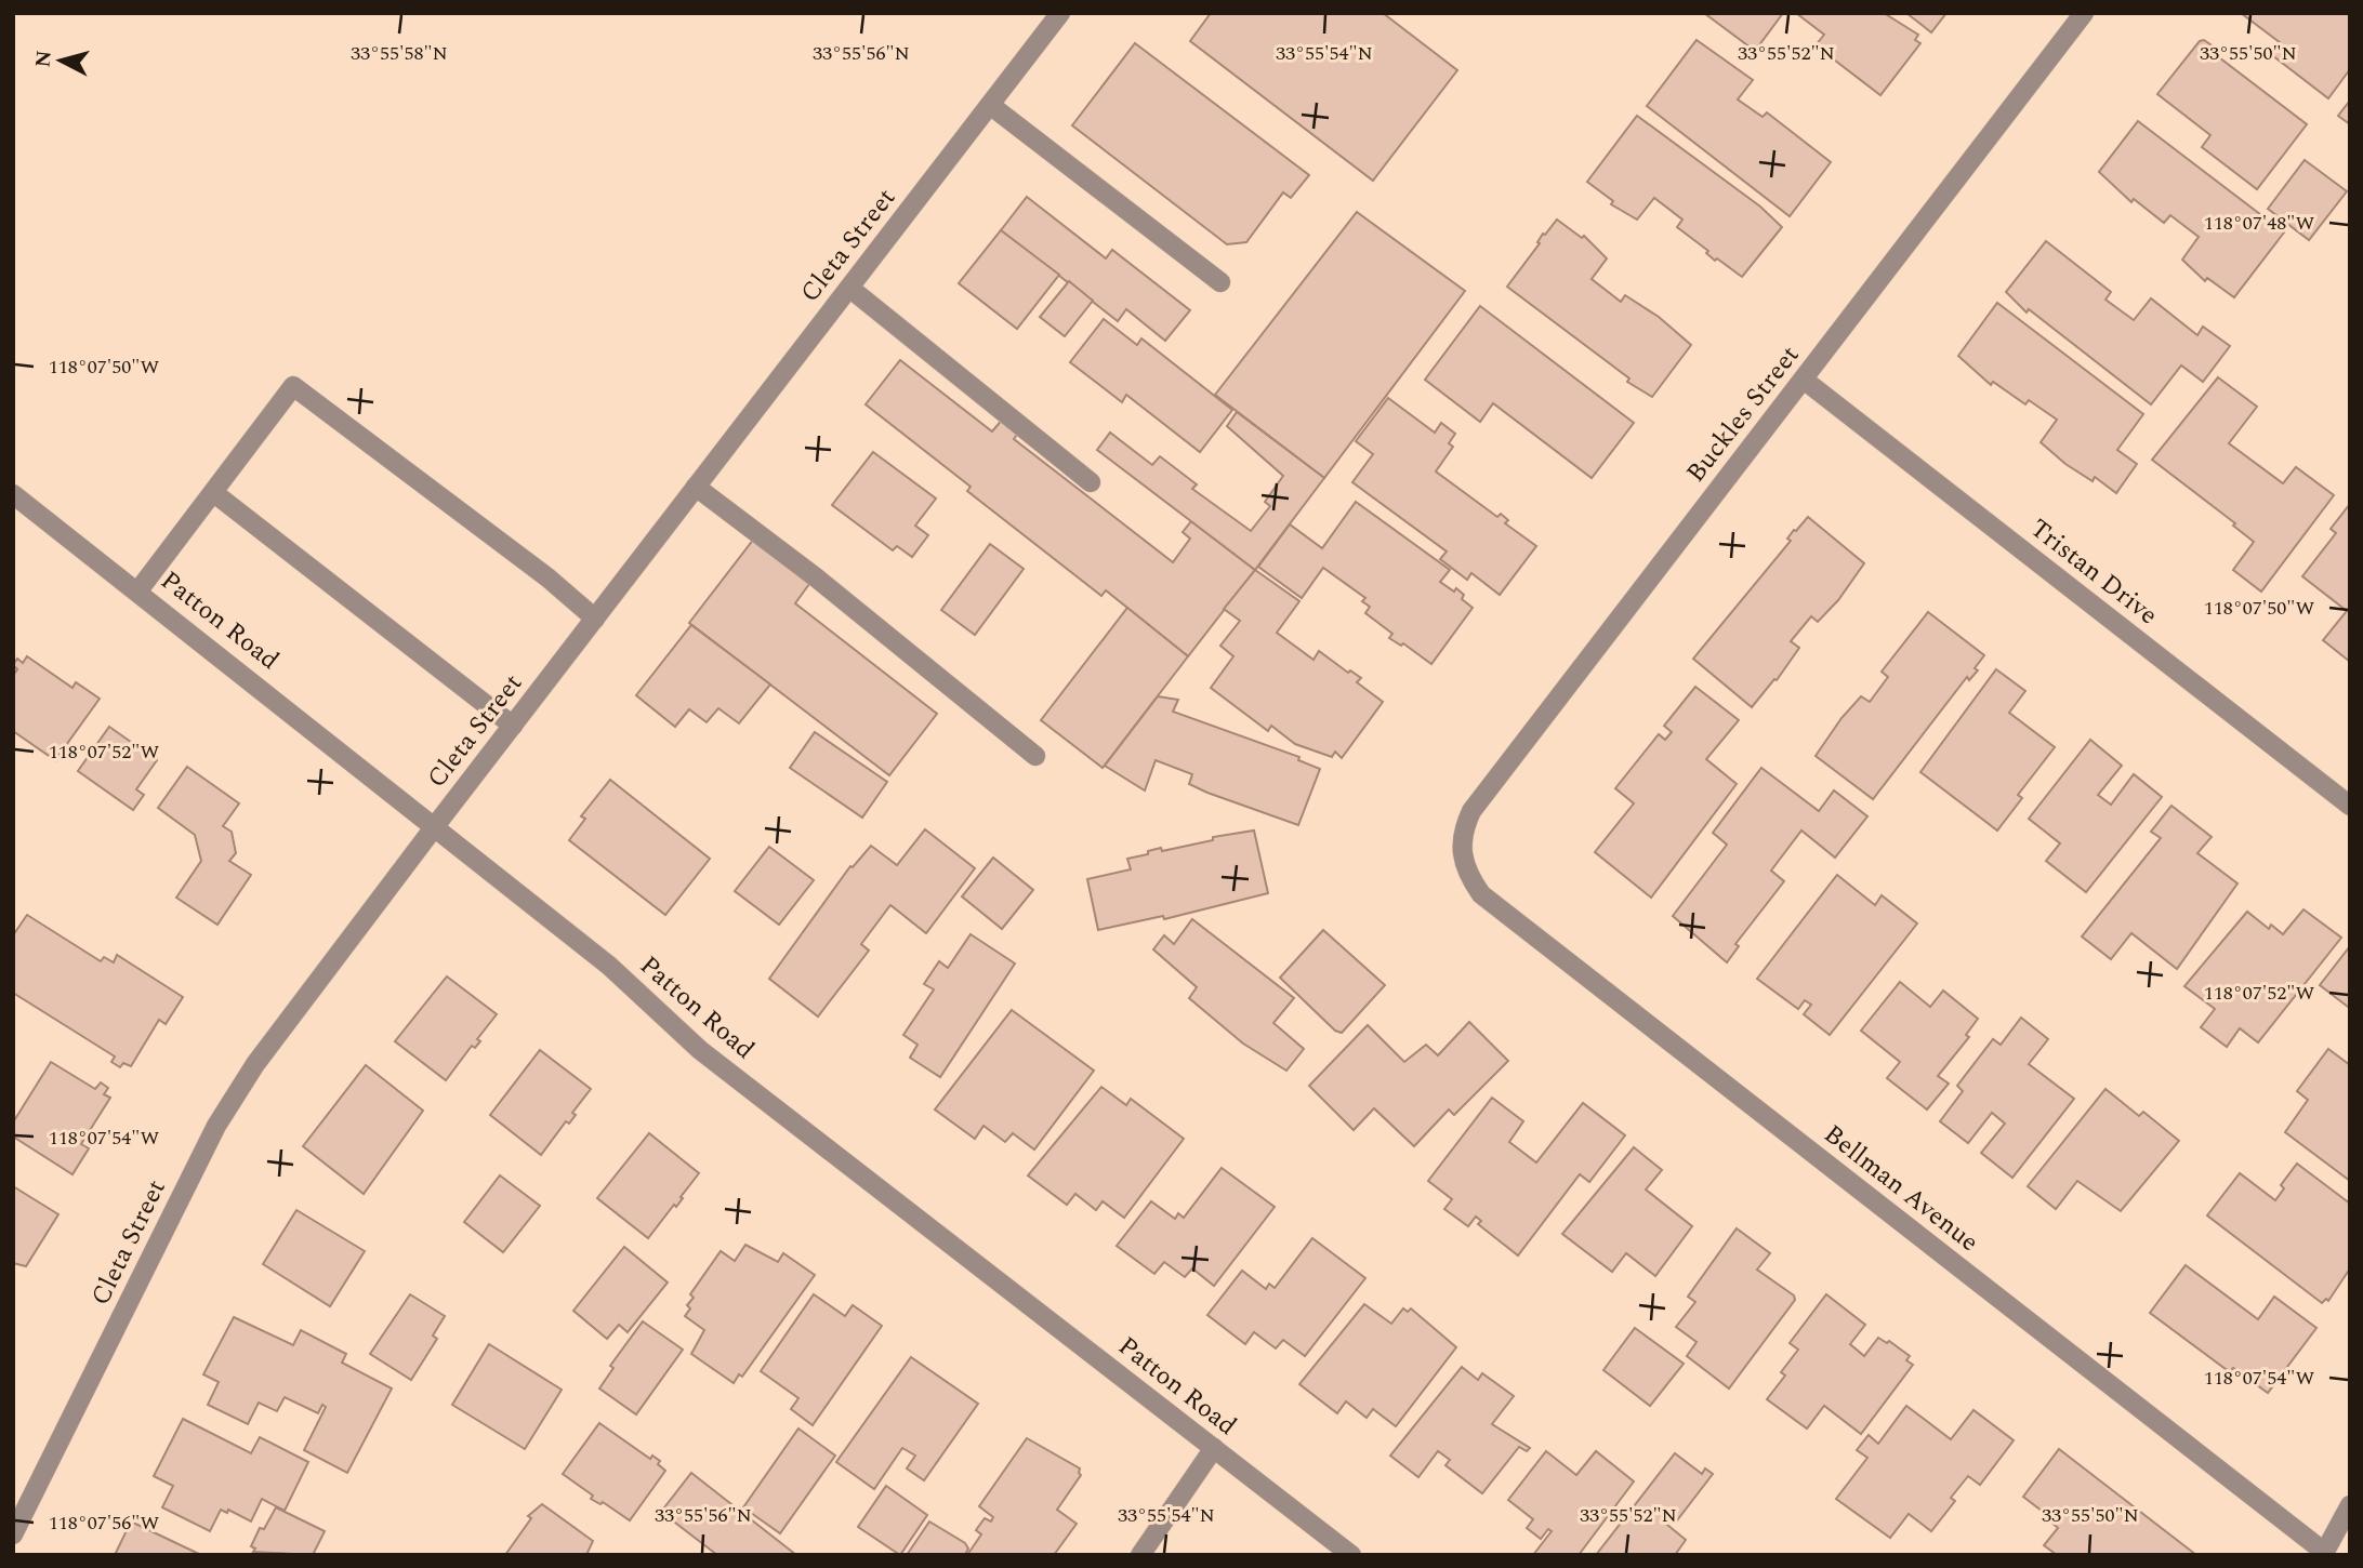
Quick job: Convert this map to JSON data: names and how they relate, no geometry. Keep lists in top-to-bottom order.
{
  "streets": {
    "street": [
      "Cleta Street",
      "Buckles Street",
      "Tristan Drive",
      "Patton Road",
      "Bellman Avenue"
    ]
  },
  "crossings": [
    ["Cleta Street", "Patton Road"],
    ["Buckles Street", "Tristan Drive"],
    ["Buckles Street", "Bellman Avenue"]
  ],
  "north": "left",
  "coordinates": [
    "33°55'58\"N",
    "33°55'56\"N",
    "33°55'54\"N",
    "33°55'52\"N",
    "33°55'50\"N",
    "118°07'48\"W",
    "118°07'50\"W",
    "118°07'52\"W",
    "118°07'54\"W",
    "118°07'56\"W"
  ]
}
